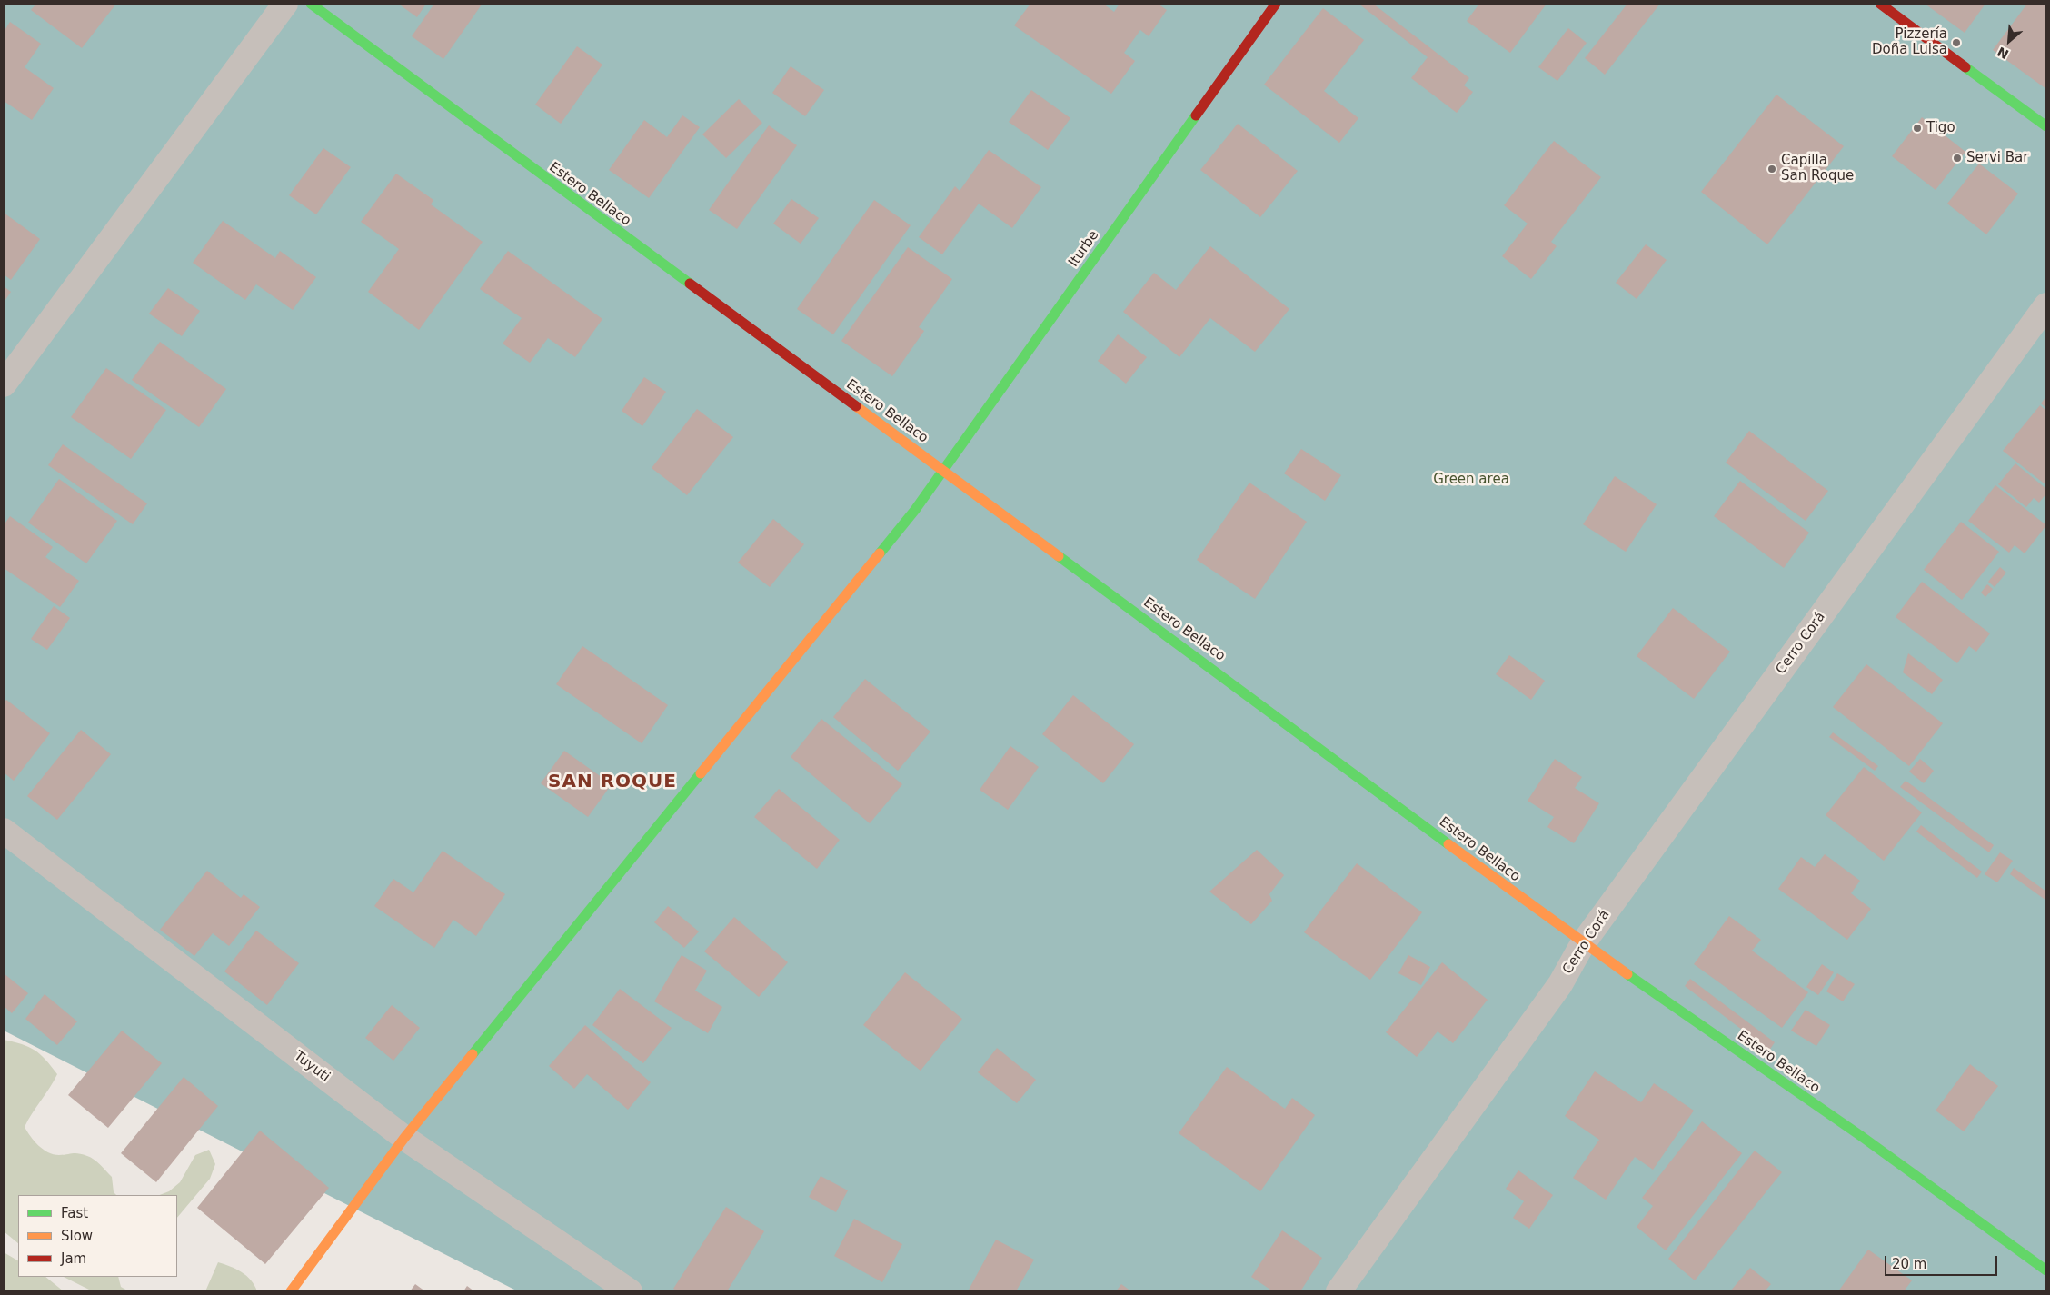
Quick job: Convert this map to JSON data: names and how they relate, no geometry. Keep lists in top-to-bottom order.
{
  "streets": {
    "main road": ["Estero Bellaco", "Iturbe"],
    "street": ["Cerro Corá", "Tuyuti"]
  },
  "crossings": [
    ["Estero Bellaco", "Iturbe"],
    ["Estero Bellaco", "Cerro Corá"],
    ["Iturbe", "Tuyuti"]
  ],
  "districts": ["SAN ROQUE"],
  "parks": ["Green area"],
  "places": [
    "Pizzería Doña Luisa",
    "Tigo",
    "Servi Bar",
    "Capilla San Roque"
  ],
  "legend": ["Fast", "Slow", "Jam"],
  "scale_bar": "20 m",
  "north": "bottom left"
}
